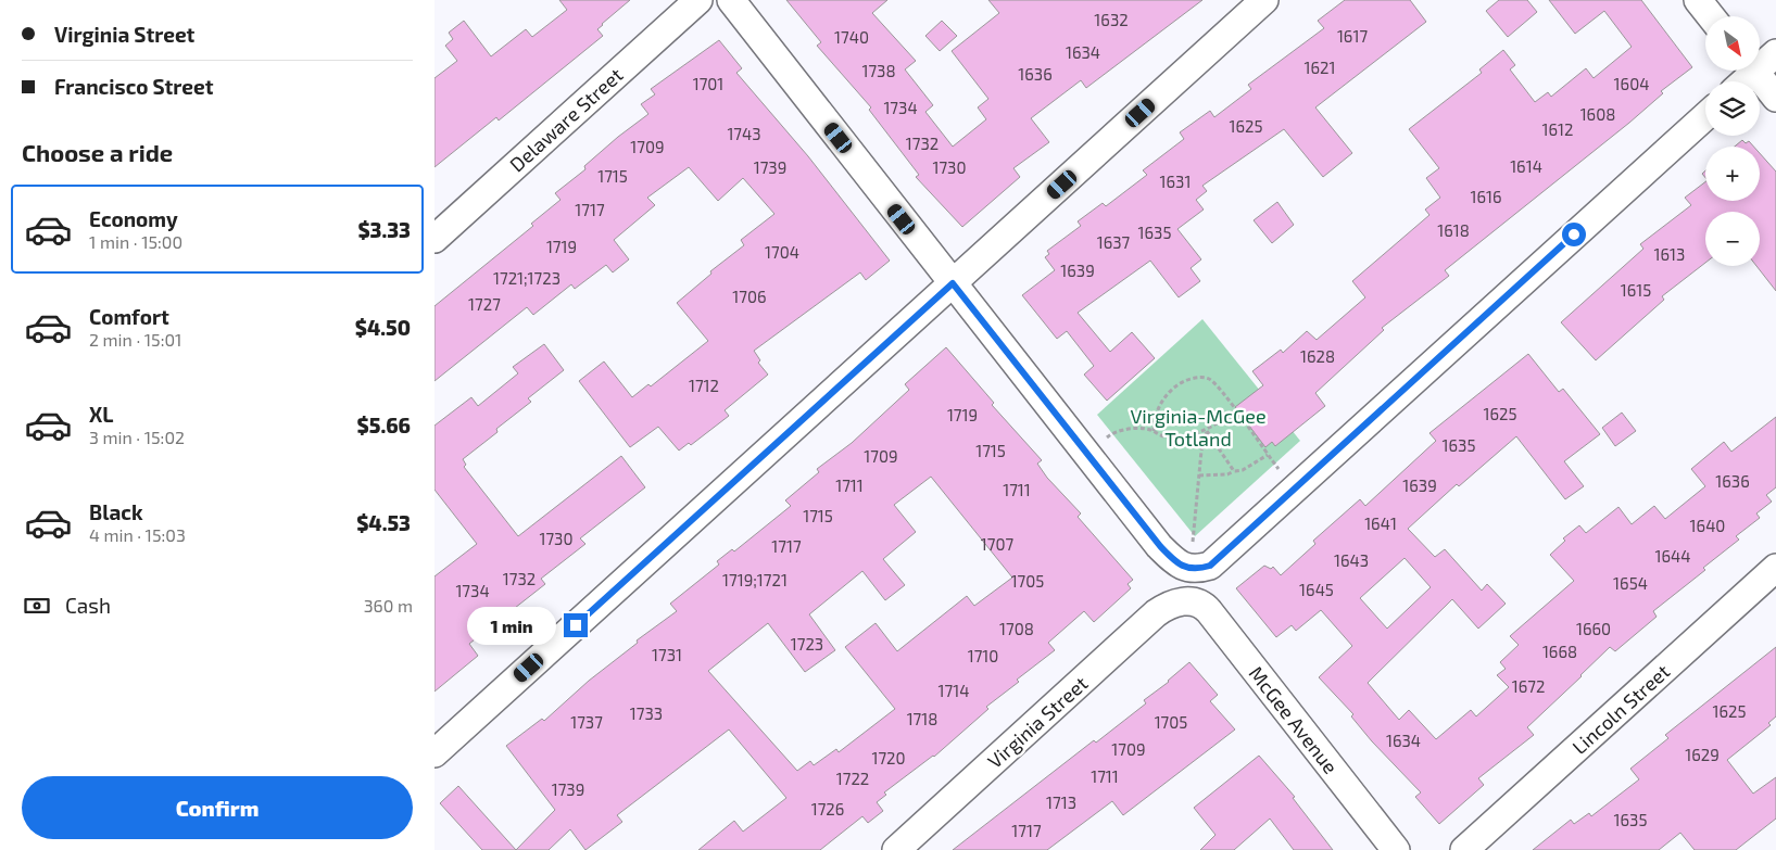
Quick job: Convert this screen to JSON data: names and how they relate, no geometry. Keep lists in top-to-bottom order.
{
  "streets": {
    "street": [
      "Delaware Street",
      "Lincoln Street",
      "McGee Avenue",
      "Virginia Street"
    ]
  },
  "crossings": [
    ["McGee Avenue", "Virginia Street"]
  ],
  "parks": ["Virginia-McGee Totland"],
  "house_numbers": [
    "1632",
    "1617",
    "1740",
    "1634",
    "1621",
    "1738",
    "1636",
    "1701",
    "1604",
    "1734",
    "1608",
    "1625",
    "1612",
    "1743",
    "1732",
    "1709",
    "1614",
    "1739",
    "1730",
    "1715",
    "1631",
    "1616",
    "1717",
    "1618",
    "1635",
    "1637",
    "1719",
    "1704",
    "1613",
    "1639",
    "1721;1723",
    "1615",
    "1706",
    "1727",
    "1628",
    "1712",
    "1625",
    "1719",
    "1635",
    "1715",
    "1709",
    "1636",
    "1711",
    "1639",
    "1711",
    "1715",
    "1641",
    "1640",
    "1730",
    "1707",
    "1717",
    "1644",
    "1643",
    "1732",
    "1719;1721",
    "1705",
    "1654",
    "1645",
    "1734",
    "1708",
    "1660",
    "1723",
    "1668",
    "1731",
    "1710",
    "1672",
    "1714",
    "1625",
    "1733",
    "1718",
    "1737",
    "1705",
    "1634",
    "1709",
    "1629",
    "1720",
    "1711",
    "1722",
    "1739",
    "1713",
    "1726",
    "1635",
    "1717"
  ],
  "north": "bottom right",
  "page": {
    "banner": ["Virginia Street", "Francisco Street"],
    "map_buttons": ["+", "−"],
    "heading": "Choose a ride",
    "list": [
      {
        "name": "Economy",
        "note": "1 min · 15:00",
        "value": "$3.33"
      },
      {
        "name": "Comfort",
        "note": "2 min · 15:01",
        "value": "$4.50"
      },
      {
        "name": "XL",
        "note": "3 min · 15:02",
        "value": "$5.66"
      },
      {
        "name": "Black",
        "note": "4 min · 15:03",
        "value": "$4.53"
      }
    ],
    "pay": ["Cash", "360 m"],
    "bubble": "1 min",
    "buttons": "Confirm"
  }
}
